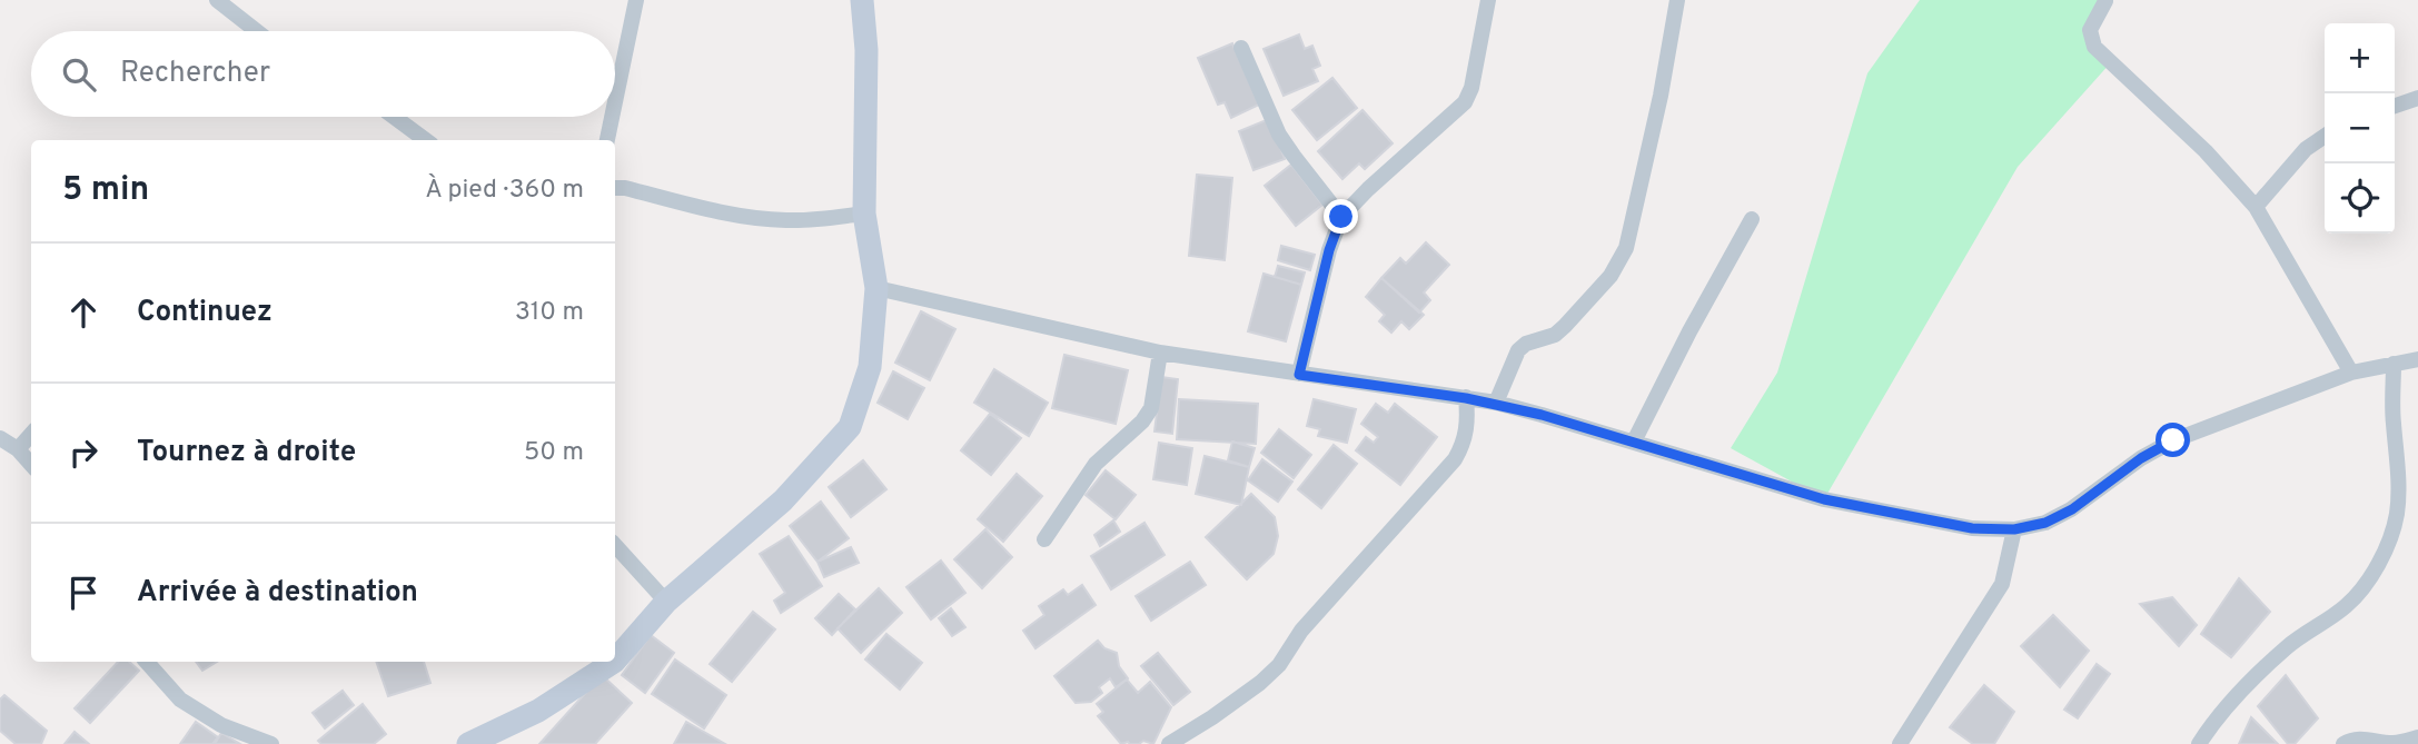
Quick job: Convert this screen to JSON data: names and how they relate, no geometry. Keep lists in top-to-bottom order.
{
  "page": {
    "map_buttons": ["+", "−"],
    "search": "Rechercher",
    "heading": ["5 min", "À pied · 360 m"],
    "list": [
      ["Continuez", "310 m"],
      ["Tournez à droite", "50 m"],
      "Arrivée à destination"
    ]
  }
}
